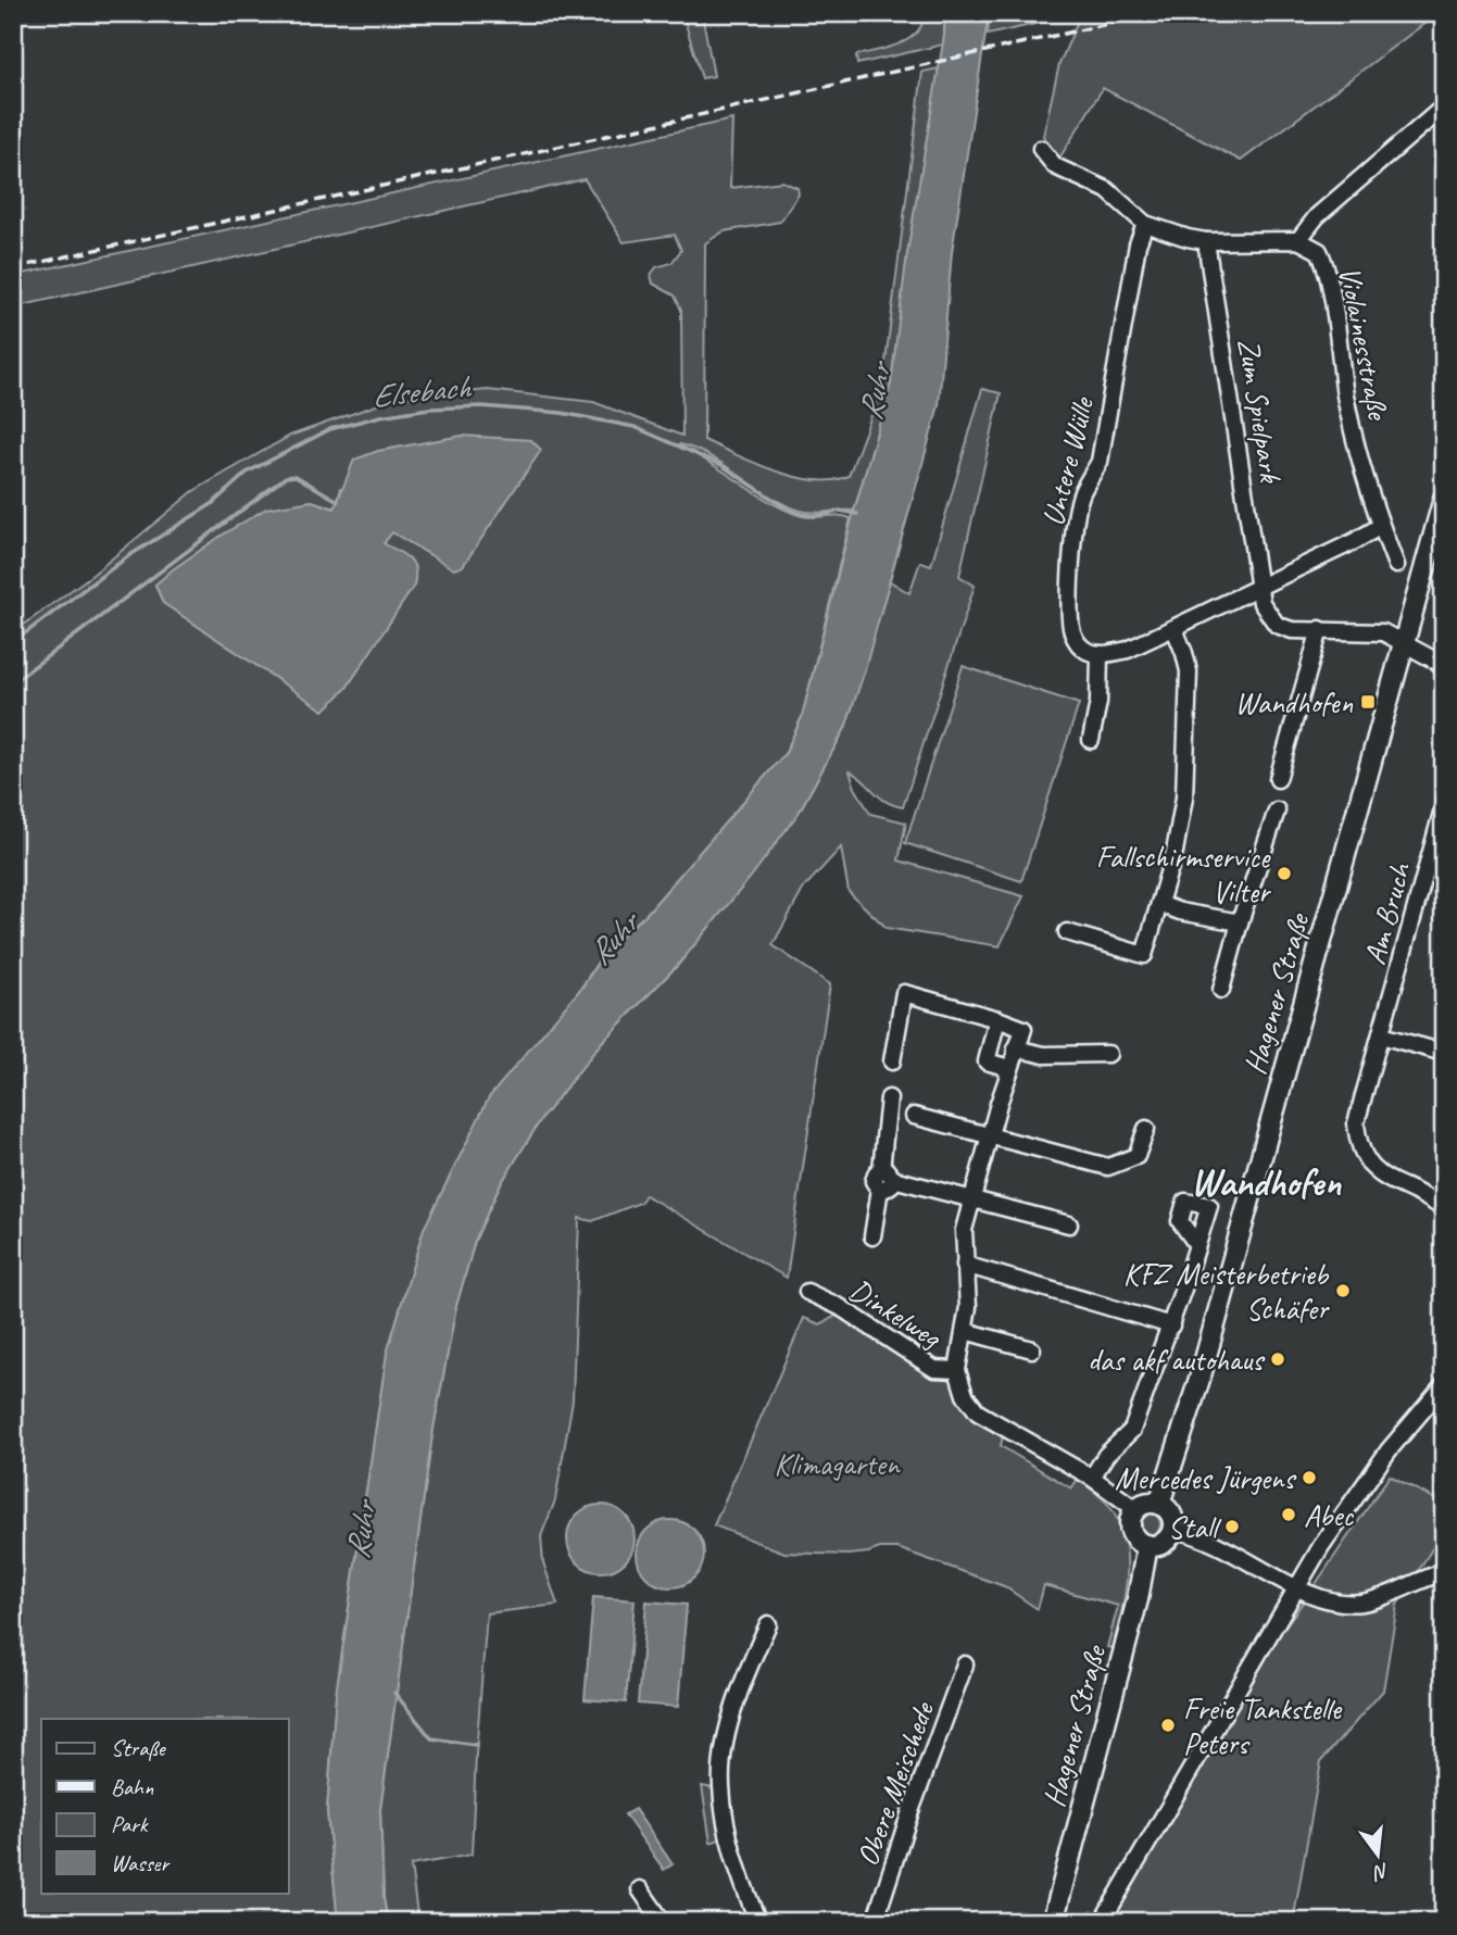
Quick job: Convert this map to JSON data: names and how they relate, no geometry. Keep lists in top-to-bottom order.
{
  "streets": {
    "main road": ["Hagener Straße"],
    "street": [
      "Violainesstraße",
      "Zum Spielpark",
      "Untere Wülle",
      "Am Bruch",
      "Dinkelweg",
      "Obere Meischede"
    ]
  },
  "crossings": [
    ["Violainesstraße", "Zum Spielpark"],
    ["Violainesstraße", "Untere Wülle"]
  ],
  "districts": ["Wandhofen"],
  "water": ["Elsebach", "Ruhr"],
  "parks": ["Klimagarten"],
  "places": {
    "transit": ["Wandhofen"],
    "other": [
      "Fallschirmservice Vilter",
      "KFZ Meisterbetrieb Schäfer",
      "das akf autohaus",
      "Mercedes Jürgens",
      "Abec",
      "Stall",
      "Freie Tankstelle Peters"
    ]
  },
  "legend": [
    "Straße",
    "Bahn",
    "Park",
    "Wasser"
  ],
  "north": "bottom"
}
